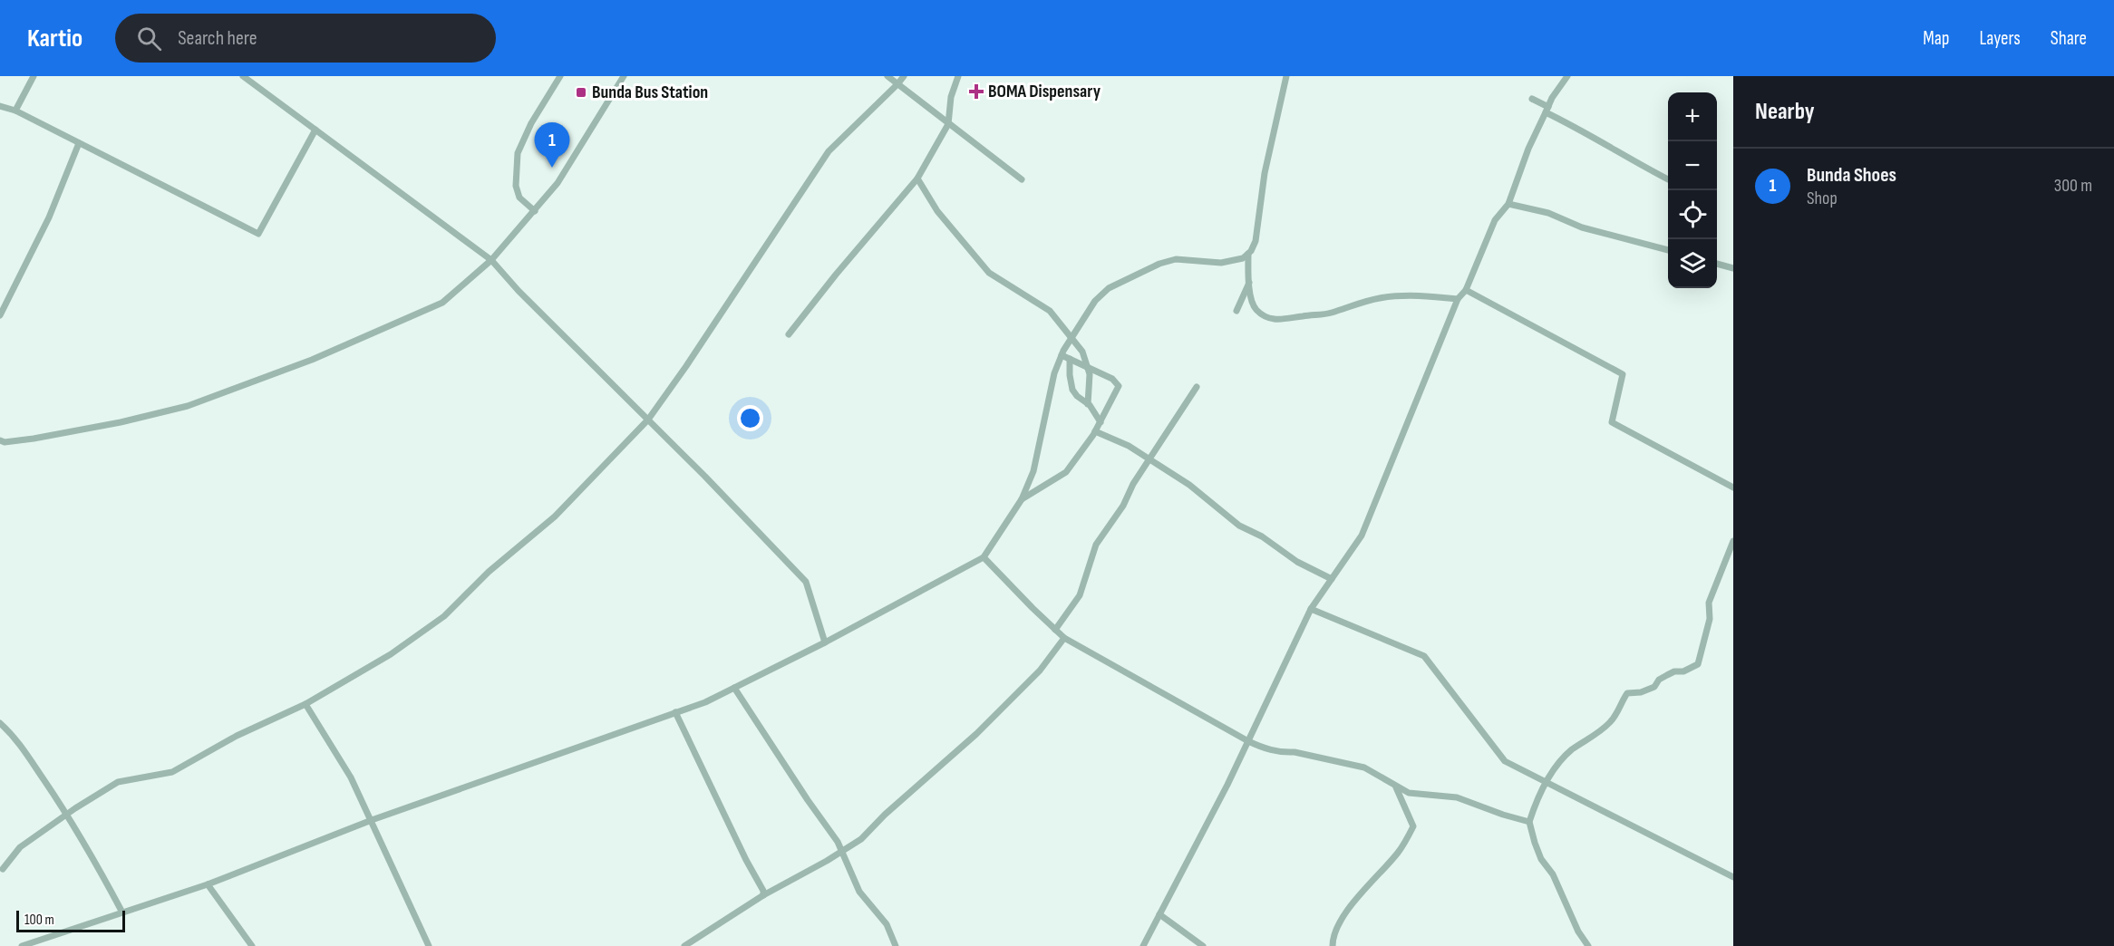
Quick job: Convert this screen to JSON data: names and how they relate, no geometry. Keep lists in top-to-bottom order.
{
  "places": {
    "health": ["BOMA Dispensary"],
    "transit": ["Bunda Bus Station"]
  },
  "scale_bar": "100 m",
  "page": {
    "header": "Kartio",
    "search": "Search here",
    "nav": ["Map", "Layers", "Share"],
    "heading": "Nearby",
    "map_buttons": ["+", "−"],
    "pins": "1",
    "list": [
      {
        "mark": "1",
        "name": "Bunda Shoes",
        "note": "Shop",
        "value": "300 m"
      }
    ],
    "scale": "100 m"
  }
}
